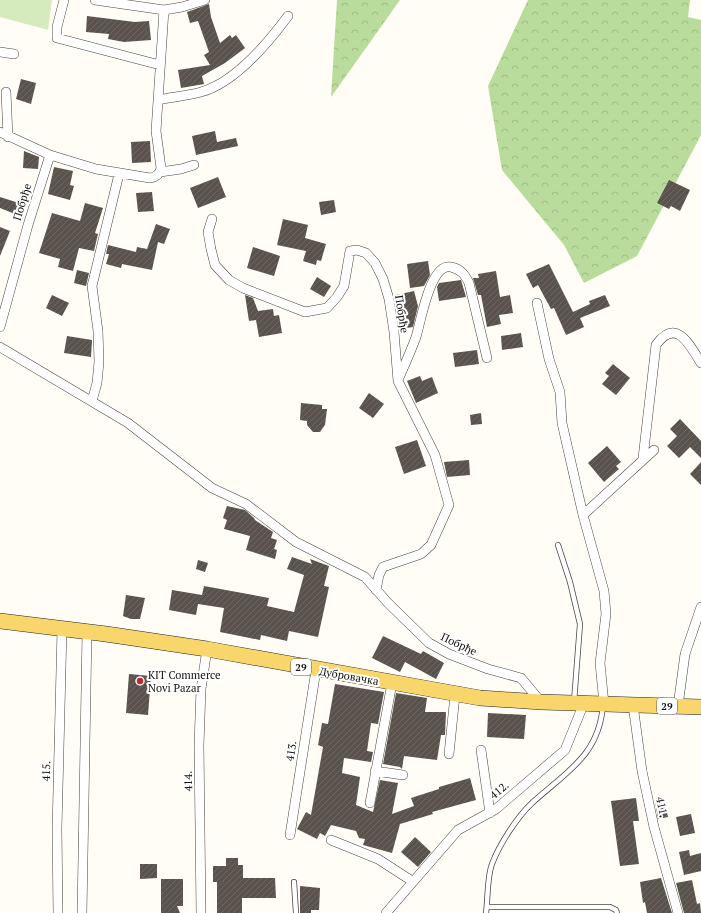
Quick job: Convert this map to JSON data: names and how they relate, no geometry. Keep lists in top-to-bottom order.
{
  "streets": {
    "main road": ["29", "Дубровачка"],
    "street": [
      "Побрђе",
      "413.",
      "415.",
      "414.",
      "412.",
      "411."
    ]
  },
  "crossings": [
    ["Побрђе", "Дубровачка"],
    ["29", "Дубровачка"],
    ["29", "411."],
    ["Дубровачка", "413."],
    ["Дубровачка", "415."],
    ["Дубровачка", "414."],
    ["Дубровачка", "412."]
  ],
  "places": ["KIT Commerce Novi Pazar"]
}
